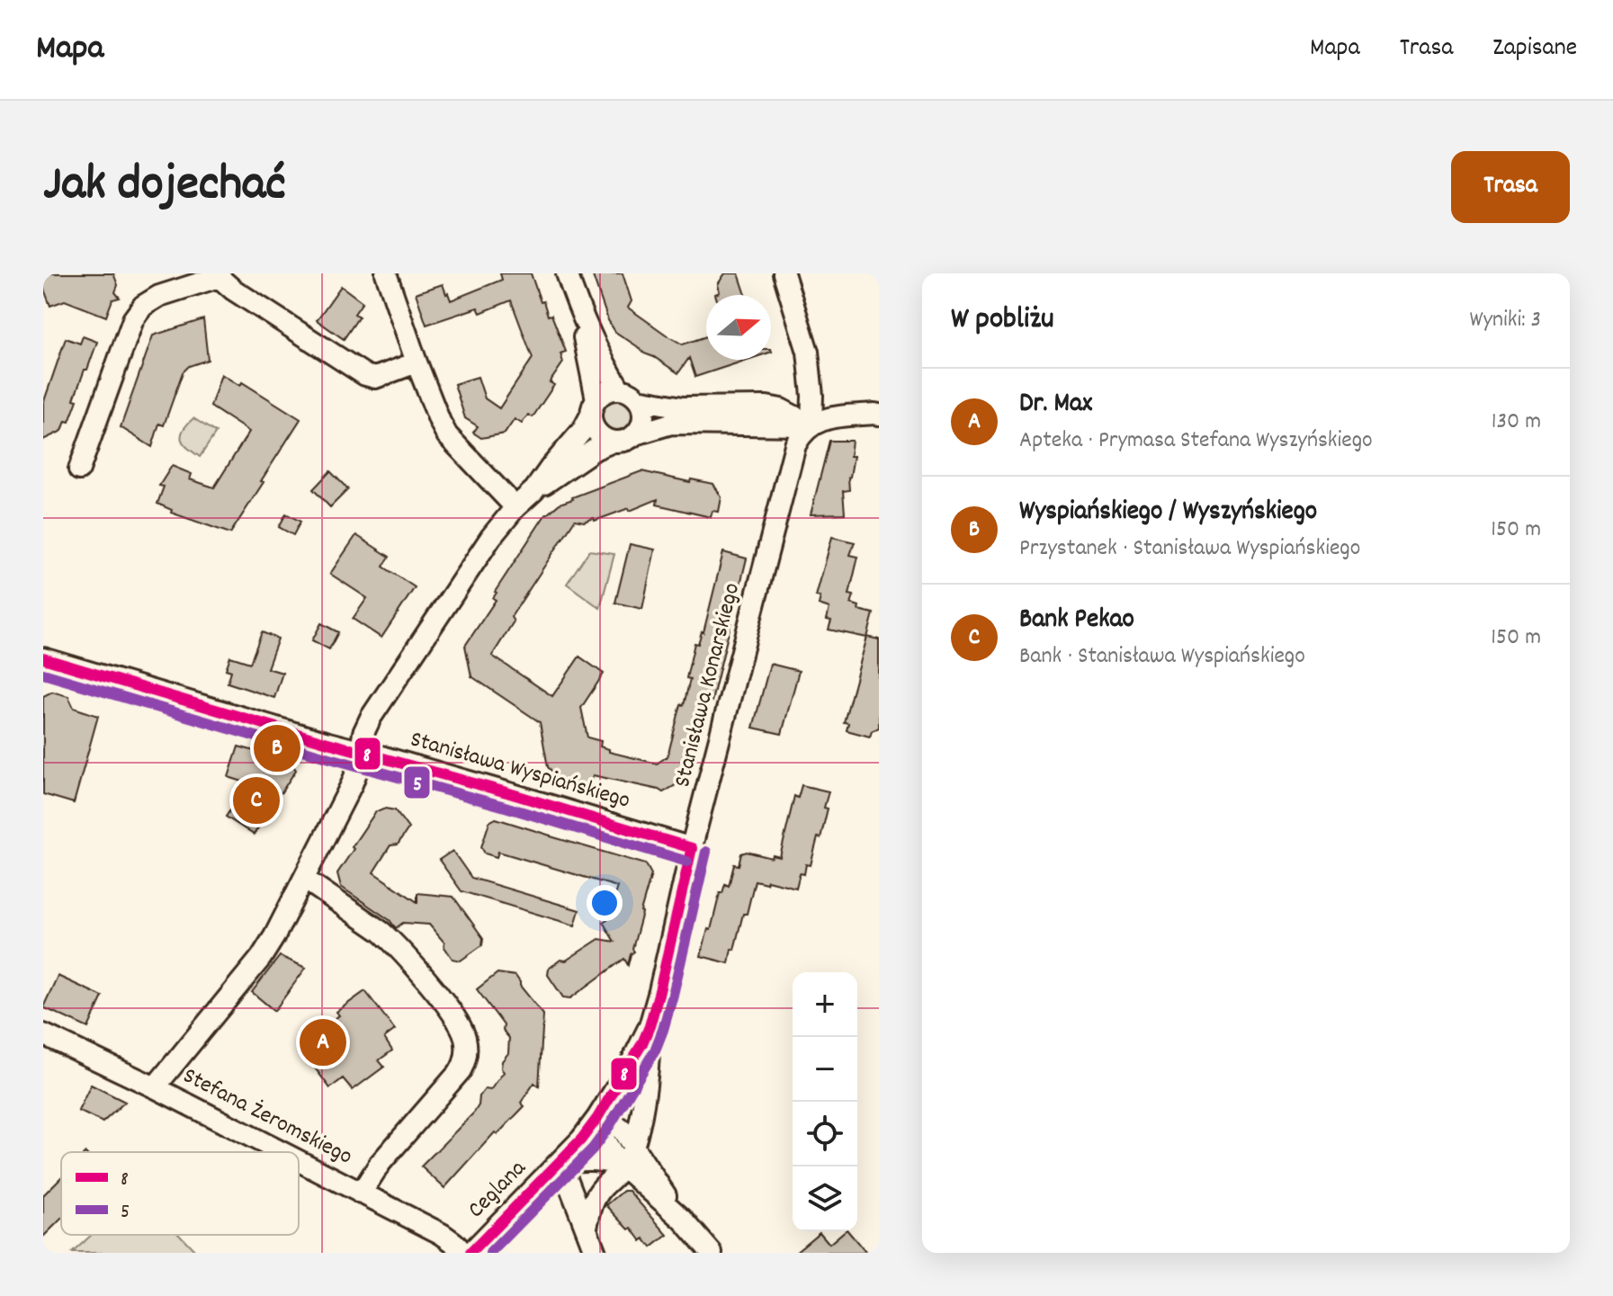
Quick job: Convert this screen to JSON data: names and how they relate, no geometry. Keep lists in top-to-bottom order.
{
  "streets": {
    "street": [
      "Stanisława Konarskiego",
      "Stanisława Wyspiańskiego",
      "Stefana Żeromskiego",
      "Ceglana"
    ]
  },
  "crossings": [
    ["Stanisława Konarskiego", "Stanisława Wyspiańskiego"],
    ["Stanisława Konarskiego", "Ceglana"]
  ],
  "lines": ["transit line 8", "transit line 5"],
  "legend": ["8", "5"],
  "north": "right",
  "page": {
    "header": "Mapa",
    "nav": ["Mapa", "Trasa", "Zapisane"],
    "title": "Jak dojechać",
    "buttons": "Trasa",
    "heading": ["W pobliżu", "Wyniki: 3"],
    "list": [
      {
        "mark": "A",
        "name": "Dr. Max",
        "note": "Apteka · Prymasa Stefana Wyszyńskiego",
        "value": "130 m"
      },
      {
        "mark": "B",
        "name": "Wyspiańskiego / Wyszyńskiego",
        "note": "Przystanek · Stanisława Wyspiańskiego",
        "value": "150 m"
      },
      {
        "mark": "C",
        "name": "Bank Pekao",
        "note": "Bank · Stanisława Wyspiańskiego",
        "value": "150 m"
      }
    ],
    "pins": ["B", "C", "A"],
    "map_buttons": ["+", "−"]
  }
}
